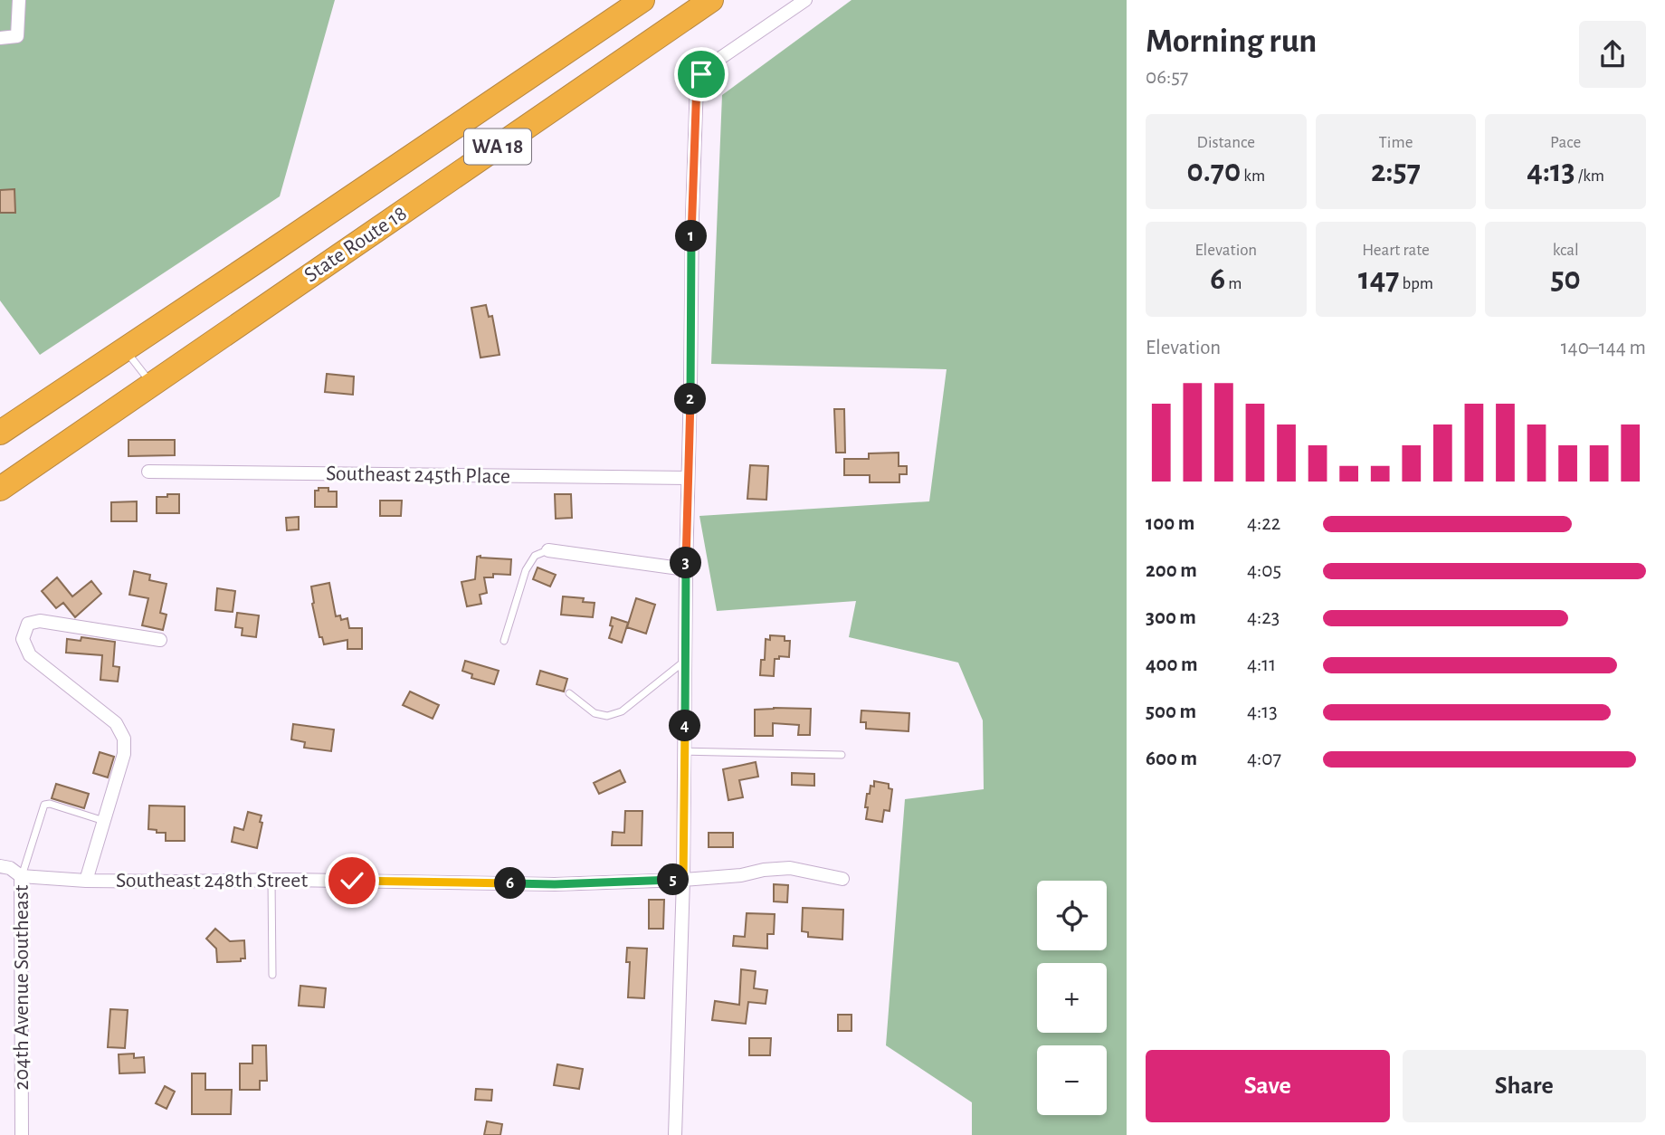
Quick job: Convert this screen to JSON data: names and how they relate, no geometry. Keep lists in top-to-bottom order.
{
  "streets": {
    "highway": ["WA 18", "State Route 18"],
    "street": ["Southeast 245th Place", "Southeast 248th Street", "204th Avenue Southeast"]
  },
  "crossings": [
    ["Southeast 248th Street", "204th Avenue Southeast"]
  ],
  "page": {
    "heading": ["Morning run", "06:57"],
    "stats": [
      ["Distance", "0.70 km"],
      ["Time", "2:57"],
      ["Pace", "4:13 /km"],
      ["Elevation", "6 m"],
      ["Heart rate", "147 bpm"],
      ["kcal", "50"]
    ],
    "pins": [
      "1",
      "2",
      "3",
      "4",
      "5",
      "6"
    ],
    "chart": ["Elevation", "140–144 m"],
    "list": [
      {
        "name": "100 m",
        "note": "4:22"
      },
      {
        "name": "200 m",
        "note": "4:05"
      },
      {
        "name": "300 m",
        "note": "4:23"
      },
      {
        "name": "400 m",
        "note": "4:11"
      },
      {
        "name": "500 m",
        "note": "4:13"
      },
      {
        "name": "600 m",
        "note": "4:07"
      }
    ],
    "map_buttons": ["+", "−"],
    "buttons": ["Save", "Share"]
  }
}
